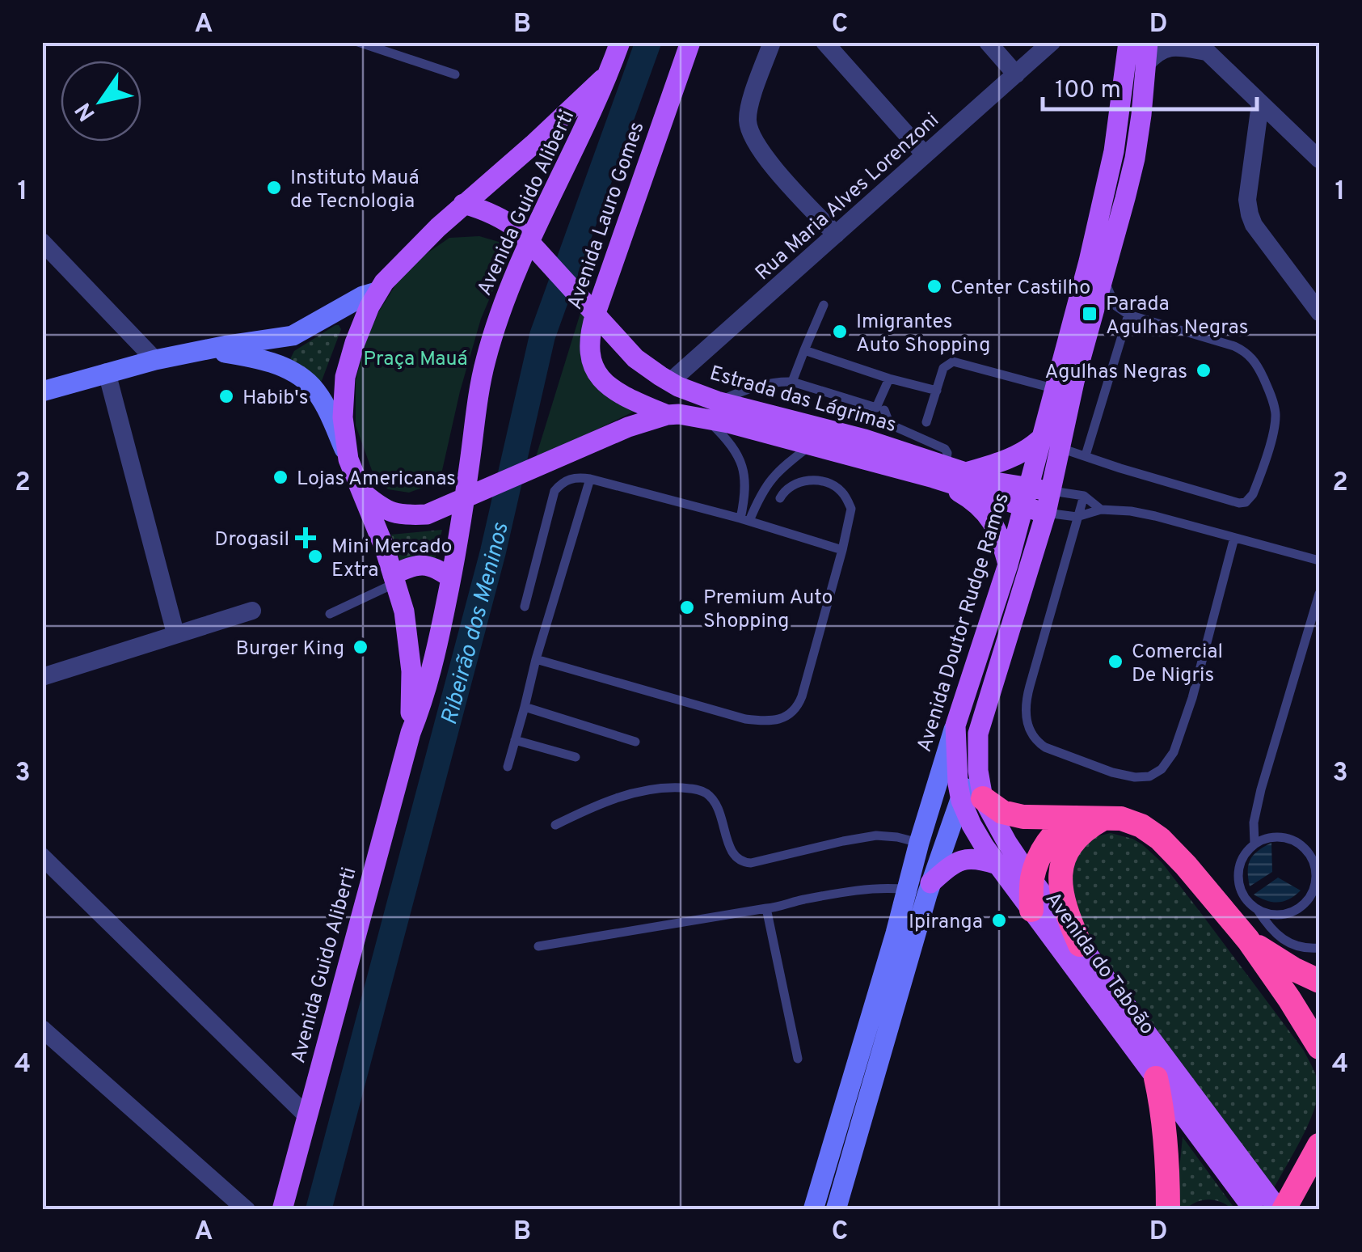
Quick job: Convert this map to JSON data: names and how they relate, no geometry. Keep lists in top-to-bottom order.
{
  "streets": {
    "main road": [
      "Avenida Guido Aliberti",
      "Avenida Lauro Gomes",
      "Estrada das Lágrimas",
      "Avenida Doutor Rudge Ramos",
      "Avenida do Taboão"
    ],
    "street": ["Rua Maria Alves Lorenzoni"]
  },
  "crossings": [
    ["Rua Maria Alves Lorenzoni", "Estrada das Lágrimas"],
    ["Avenida Guido Aliberti", "Estrada das Lágrimas"],
    ["Avenida Lauro Gomes", "Estrada das Lágrimas"],
    ["Estrada das Lágrimas", "Avenida Doutor Rudge Ramos"],
    ["Estrada das Lágrimas", "Avenida do Taboão"],
    ["Avenida Doutor Rudge Ramos", "Avenida do Taboão"]
  ],
  "water": ["Ribeirão dos Meninos"],
  "parks": ["Praça Mauá"],
  "places": {
    "other": [
      "Instituto Mauá de Tecnologia",
      "Center Castilho",
      "Imigrantes Auto Shopping",
      "Agulhas Negras",
      "Habib's",
      "Lojas Americanas",
      "Mini Mercado Extra",
      "Premium Auto Shopping",
      "Burger King",
      "Comercial De Nigris",
      "Ipiranga"
    ],
    "transit": ["Parada Agulhas Negras"],
    "health": ["Drogasil"]
  },
  "scale_bar": "100 m",
  "north": "bottom left",
  "grid": {
    "columns": [
      "A",
      "B",
      "C",
      "D"
    ],
    "rows": [
      "1",
      "2",
      "3",
      "4"
    ]
  }
}
